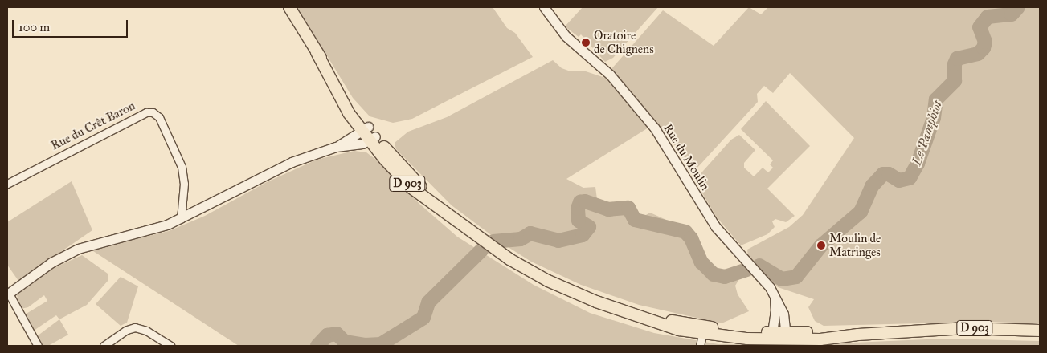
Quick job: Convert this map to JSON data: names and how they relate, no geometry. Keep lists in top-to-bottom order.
{
  "streets": {
    "main road": ["D 903"],
    "street": ["Rue du Crêt Baron", "Rue du Moulin"]
  },
  "crossings": [
    ["Rue du Moulin", "D 903"]
  ],
  "water": ["Le Pamphiot"],
  "places": ["Oratoire de Chignens", "Moulin de Matringes"],
  "scale_bar": "100 m"
}
